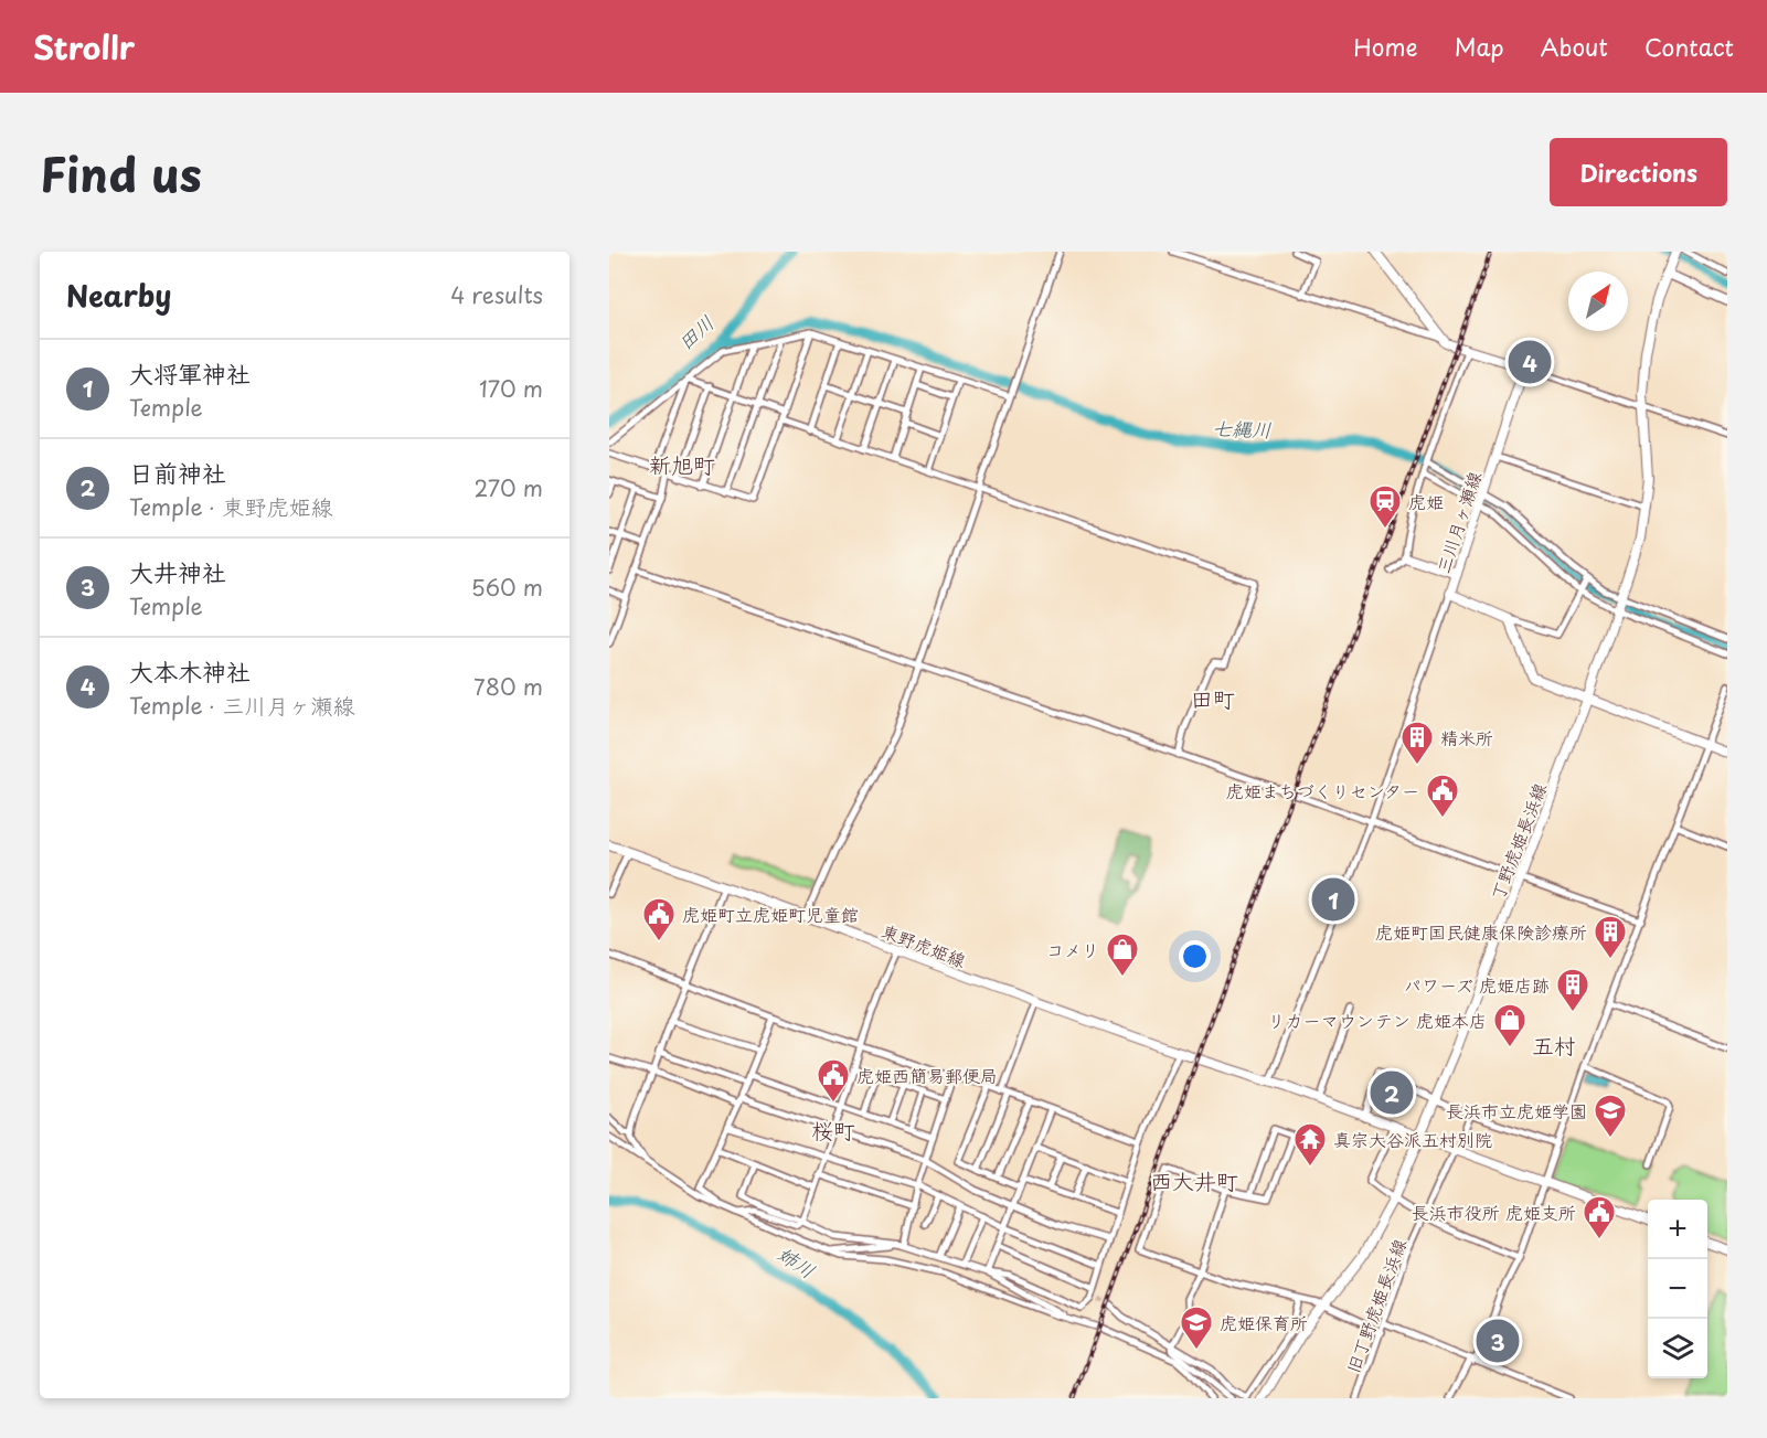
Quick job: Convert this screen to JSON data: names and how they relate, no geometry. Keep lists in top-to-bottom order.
{
  "streets": {
    "main road": ["三川月ヶ瀬線", "丁野虎姫長浜線", "東野虎姫線"],
    "street": ["旧丁野虎姫長浜線"]
  },
  "districts": [
    "新旭町",
    "田町",
    "五村",
    "桜町",
    "西大井町"
  ],
  "water": ["田川", "七縄川", "姉川"],
  "places": {
    "station": ["虎姫"],
    "building": ["精米所", "虎姫町国民健康保険診療所", "パワーズ 虎姫店跡"],
    "public building": [
      "虎姫まちづくりセンター",
      "虎姫町立虎姫町児童館",
      "虎姫西簡易郵便局",
      "長浜市役所 虎姫支所"
    ],
    "shop": ["コメリ", "リカーマウンテン 虎姫本店"],
    "school or university": ["長浜市立虎姫学園", "虎姫保育所"],
    "temple": ["真宗大谷派五村別院"]
  },
  "north": "top right",
  "page": {
    "header": "Strollr",
    "nav": [
      "Home",
      "Map",
      "About",
      "Contact"
    ],
    "title": "Find us",
    "buttons": "Directions",
    "heading": ["Nearby", "4 results"],
    "list": [
      {
        "mark": "1",
        "name": "大将軍神社",
        "note": "Temple",
        "value": "170 m"
      },
      {
        "mark": "2",
        "name": "日前神社",
        "note": "Temple · 東野虎姫線",
        "value": "270 m"
      },
      {
        "mark": "3",
        "name": "大井神社",
        "note": "Temple",
        "value": "560 m"
      },
      {
        "mark": "4",
        "name": "大本木神社",
        "note": "Temple · 三川月ヶ瀬線",
        "value": "780 m"
      }
    ],
    "pins": [
      "4",
      "1",
      "2",
      "3"
    ],
    "map_buttons": ["+", "−"]
  }
}
